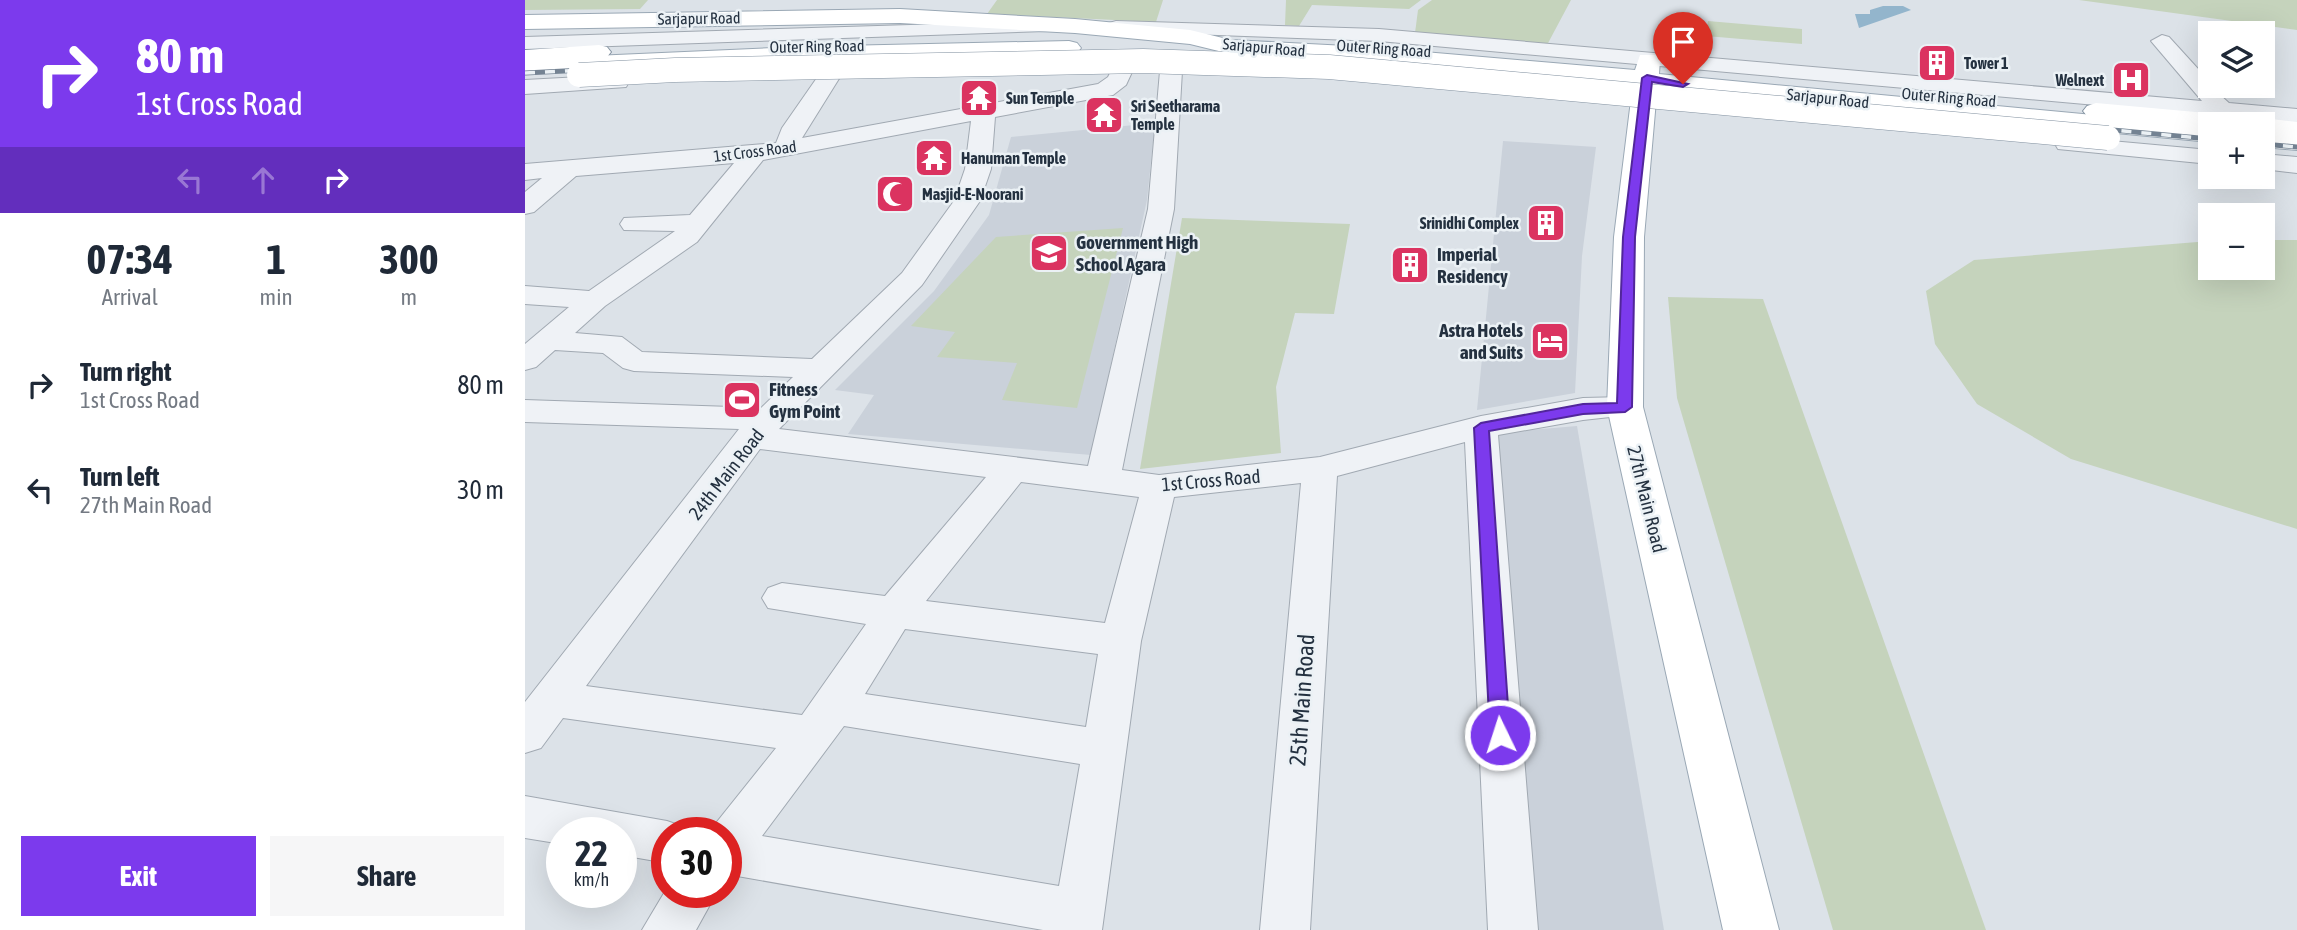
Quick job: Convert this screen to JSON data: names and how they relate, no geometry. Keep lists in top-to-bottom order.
{
  "streets": {
    "main road": ["Sarjapur Road", "Outer Ring Road", "27th Main Road"],
    "street": ["1st Cross Road", "24th Main Road", "25th Main Road"]
  },
  "crossings": [
    ["Sarjapur Road", "Outer Ring Road"],
    ["Sarjapur Road", "27th Main Road"],
    ["1st Cross Road", "24th Main Road"],
    ["1st Cross Road", "27th Main Road"],
    ["1st Cross Road", "25th Main Road"]
  ],
  "places": {
    "building": ["Tower 1", "Srinidhi Complex", "Imperial Residency"],
    "hospital": ["Welnext"],
    "temple": ["Sun Temple", "Sri Seetharama Temple", "Hanuman Temple"],
    "mosque": ["Masjid-E-Noorani"],
    "school or university": ["Government High School Agara"],
    "hotel": ["Astra Hotels and Suits"],
    "sports": ["Fitness Gym Point"]
  },
  "page": {
    "turn": ["80 m", "1st Cross Road"],
    "map_buttons": ["+", "−"],
    "eta": [
      "07:34",
      "Arrival",
      "1",
      "min",
      "300",
      "m"
    ],
    "list": [
      {
        "name": "Turn right",
        "note": "1st Cross Road",
        "value": "80 m"
      },
      {
        "name": "Turn left",
        "note": "27th Main Road",
        "value": "30 m"
      }
    ],
    "speed": "22 km/h",
    "limit": "30",
    "buttons": ["Exit", "Share"]
  }
}
